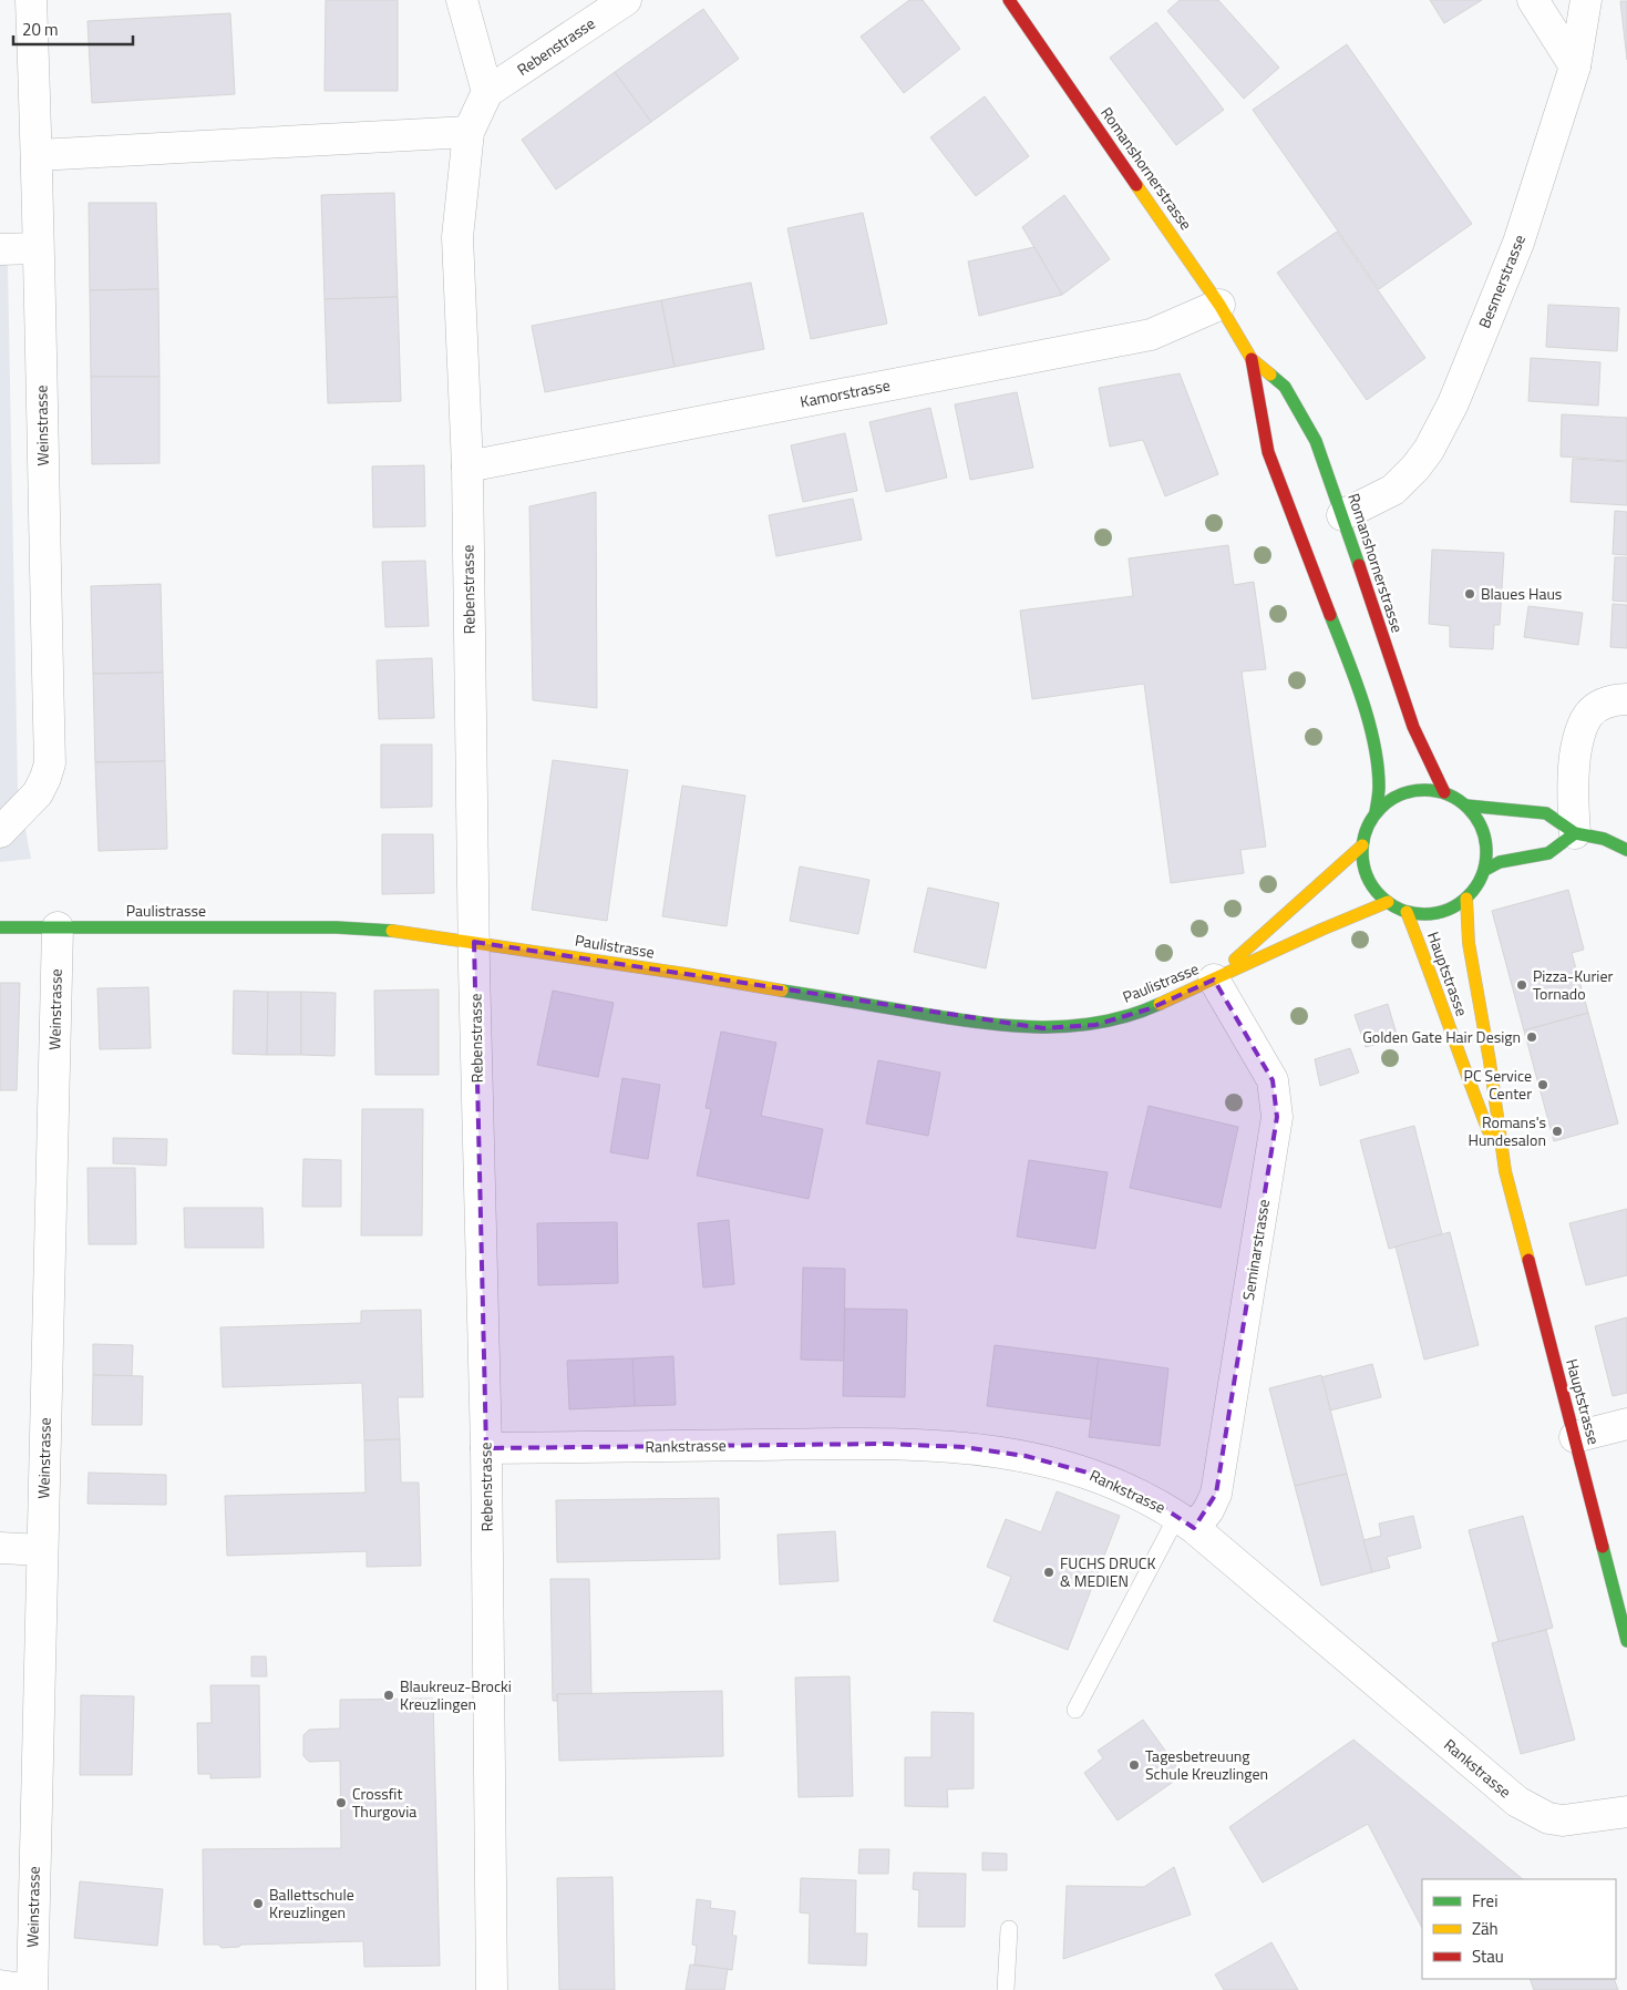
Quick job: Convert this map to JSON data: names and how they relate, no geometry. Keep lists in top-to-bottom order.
{
  "streets": {
    "street": [
      "Rebenstrasse",
      "Romanshornerstrasse",
      "Besmerstrasse",
      "Kamorstrasse",
      "Weinstrasse",
      "Paulistrasse",
      "Hauptstrasse",
      "Seminarstrasse",
      "Rankstrasse"
    ]
  },
  "crossings": [
    ["Rebenstrasse", "Kamorstrasse"],
    ["Rebenstrasse", "Paulistrasse"],
    ["Rebenstrasse", "Rankstrasse"],
    ["Romanshornerstrasse", "Besmerstrasse"],
    ["Romanshornerstrasse", "Kamorstrasse"],
    ["Romanshornerstrasse", "Paulistrasse"],
    ["Romanshornerstrasse", "Hauptstrasse"],
    ["Weinstrasse", "Paulistrasse"],
    ["Paulistrasse", "Hauptstrasse"],
    ["Paulistrasse", "Seminarstrasse"],
    ["Seminarstrasse", "Rankstrasse"]
  ],
  "places": [
    "Blaues Haus",
    "Pizza-Kurier Tornado",
    "Golden Gate Hair Design",
    "PC Service Center",
    "Romans's Hundesalon",
    "FUCHS DRUCK & MEDIEN",
    "Blaukreuz-Brocki Kreuzlingen",
    "Tagesbetreuung Schule Kreuzlingen",
    "Crossfit Thurgovia",
    "Ballettschule Kreuzlingen"
  ],
  "legend": ["Frei", "Zäh", "Stau"],
  "scale_bar": "20 m"
}
